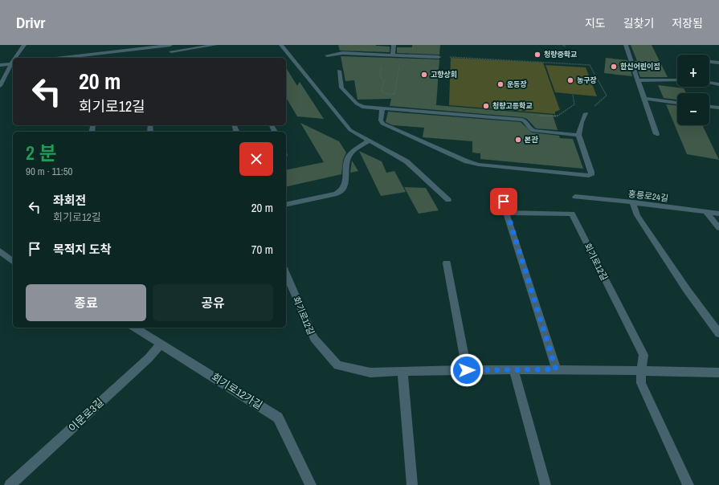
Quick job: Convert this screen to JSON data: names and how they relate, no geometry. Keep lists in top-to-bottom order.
{
  "streets": {
    "street": [
      "홍릉로24길",
      "회기로12길",
      "회기로12가길",
      "이문로3길"
    ]
  },
  "crossings": [
    ["회기로12가길", "이문로3길"]
  ],
  "places": [
    "청량중학교",
    "한신어린이집",
    "고향상회",
    "농구장",
    "운동장",
    "청량고등학교",
    "본관"
  ],
  "page": {
    "header": "Drivr",
    "nav": ["지도", "길찾기", "저장됨"],
    "map_buttons": ["+", "−"],
    "turn": ["20 m", "회기로12길"],
    "heading": ["2 분", "90 m · 11:50"],
    "list": [
      {
        "name": "좌회전",
        "note": "회기로12길",
        "value": "20 m"
      },
      {
        "name": "목적지 도착",
        "value": "70 m"
      }
    ],
    "buttons": ["종료", "공유"]
  }
}
